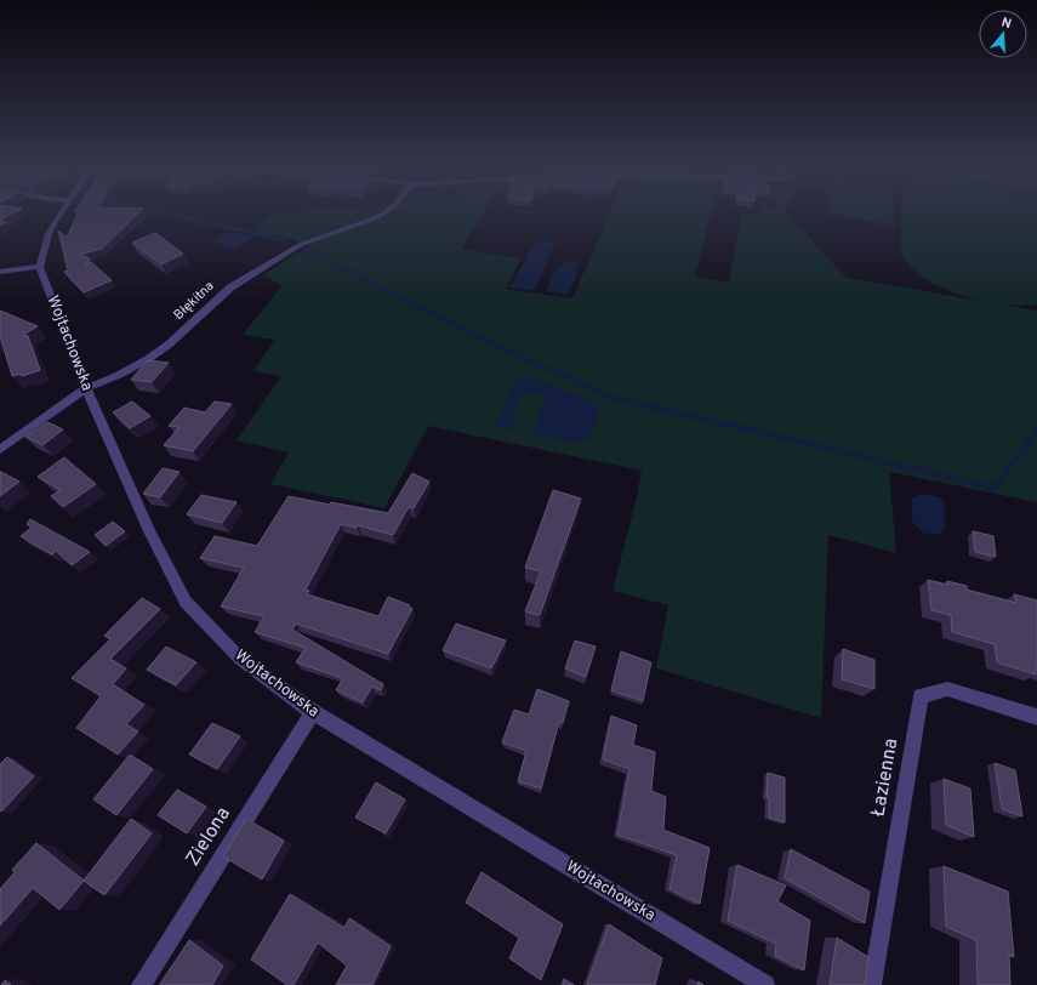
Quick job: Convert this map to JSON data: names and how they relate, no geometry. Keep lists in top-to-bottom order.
{
  "streets": {
    "street": [
      "Błękitna",
      "Wojtachowska",
      "Łazienna",
      "Zielona"
    ]
  },
  "crossings": [
    ["Błękitna", "Wojtachowska"],
    ["Wojtachowska", "Zielona"]
  ],
  "north": "top"
}
